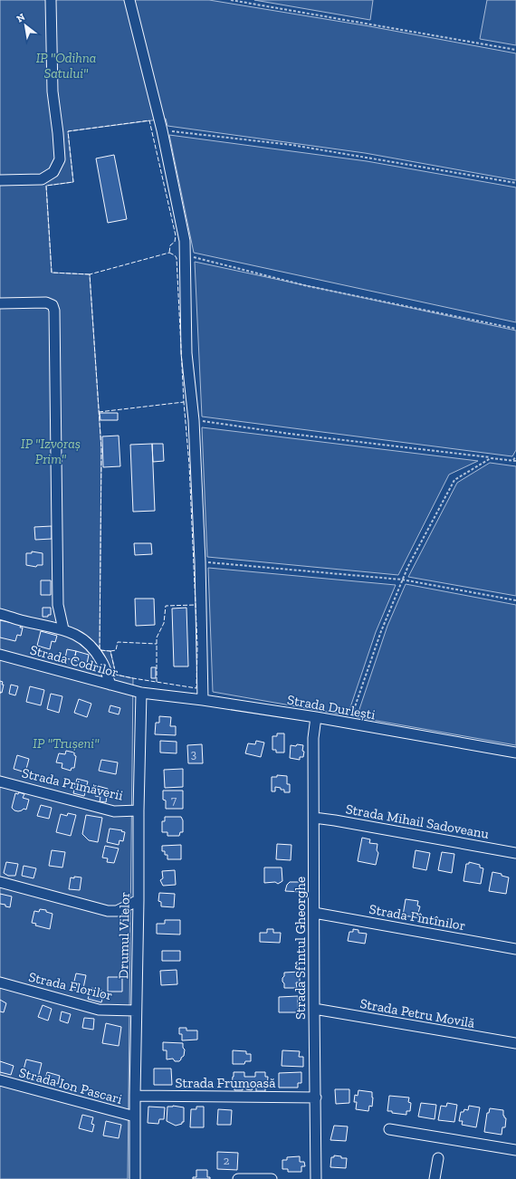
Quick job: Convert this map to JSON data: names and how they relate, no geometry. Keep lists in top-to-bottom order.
{
  "streets": {
    "street": [
      "Strada Codrilor",
      "Strada Durlești",
      "Strada Primăverii",
      "Strada Mihail Sadoveanu",
      "Strada Fîntînilor",
      "Drumul Vilelor",
      "Strada Sfîntul Gheorghe",
      "Strada Florilor",
      "Strada Petru Movilă",
      "Strada Frumoasă",
      "Strada Ion Pascari"
    ]
  },
  "crossings": [
    ["Strada Codrilor", "Strada Durlești"],
    ["Strada Codrilor", "Drumul Vilelor"],
    ["Strada Durlești", "Drumul Vilelor"],
    ["Strada Durlești", "Strada Sfîntul Gheorghe"],
    ["Strada Primăverii", "Drumul Vilelor"],
    ["Strada Mihail Sadoveanu", "Strada Sfîntul Gheorghe"],
    ["Strada Fîntînilor", "Strada Sfîntul Gheorghe"],
    ["Drumul Vilelor", "Strada Florilor"],
    ["Drumul Vilelor", "Strada Frumoasă"],
    ["Drumul Vilelor", "Strada Ion Pascari"],
    ["Strada Sfîntul Gheorghe", "Strada Petru Movilă"],
    ["Strada Sfîntul Gheorghe", "Strada Frumoasă"]
  ],
  "parks": ["IP \"Odihna Satului\"", "IP \"Izvoraș Prim\"", "IP \"Trușeni\""],
  "house_numbers": ["3", "7", "2"],
  "north": "top left"
}
